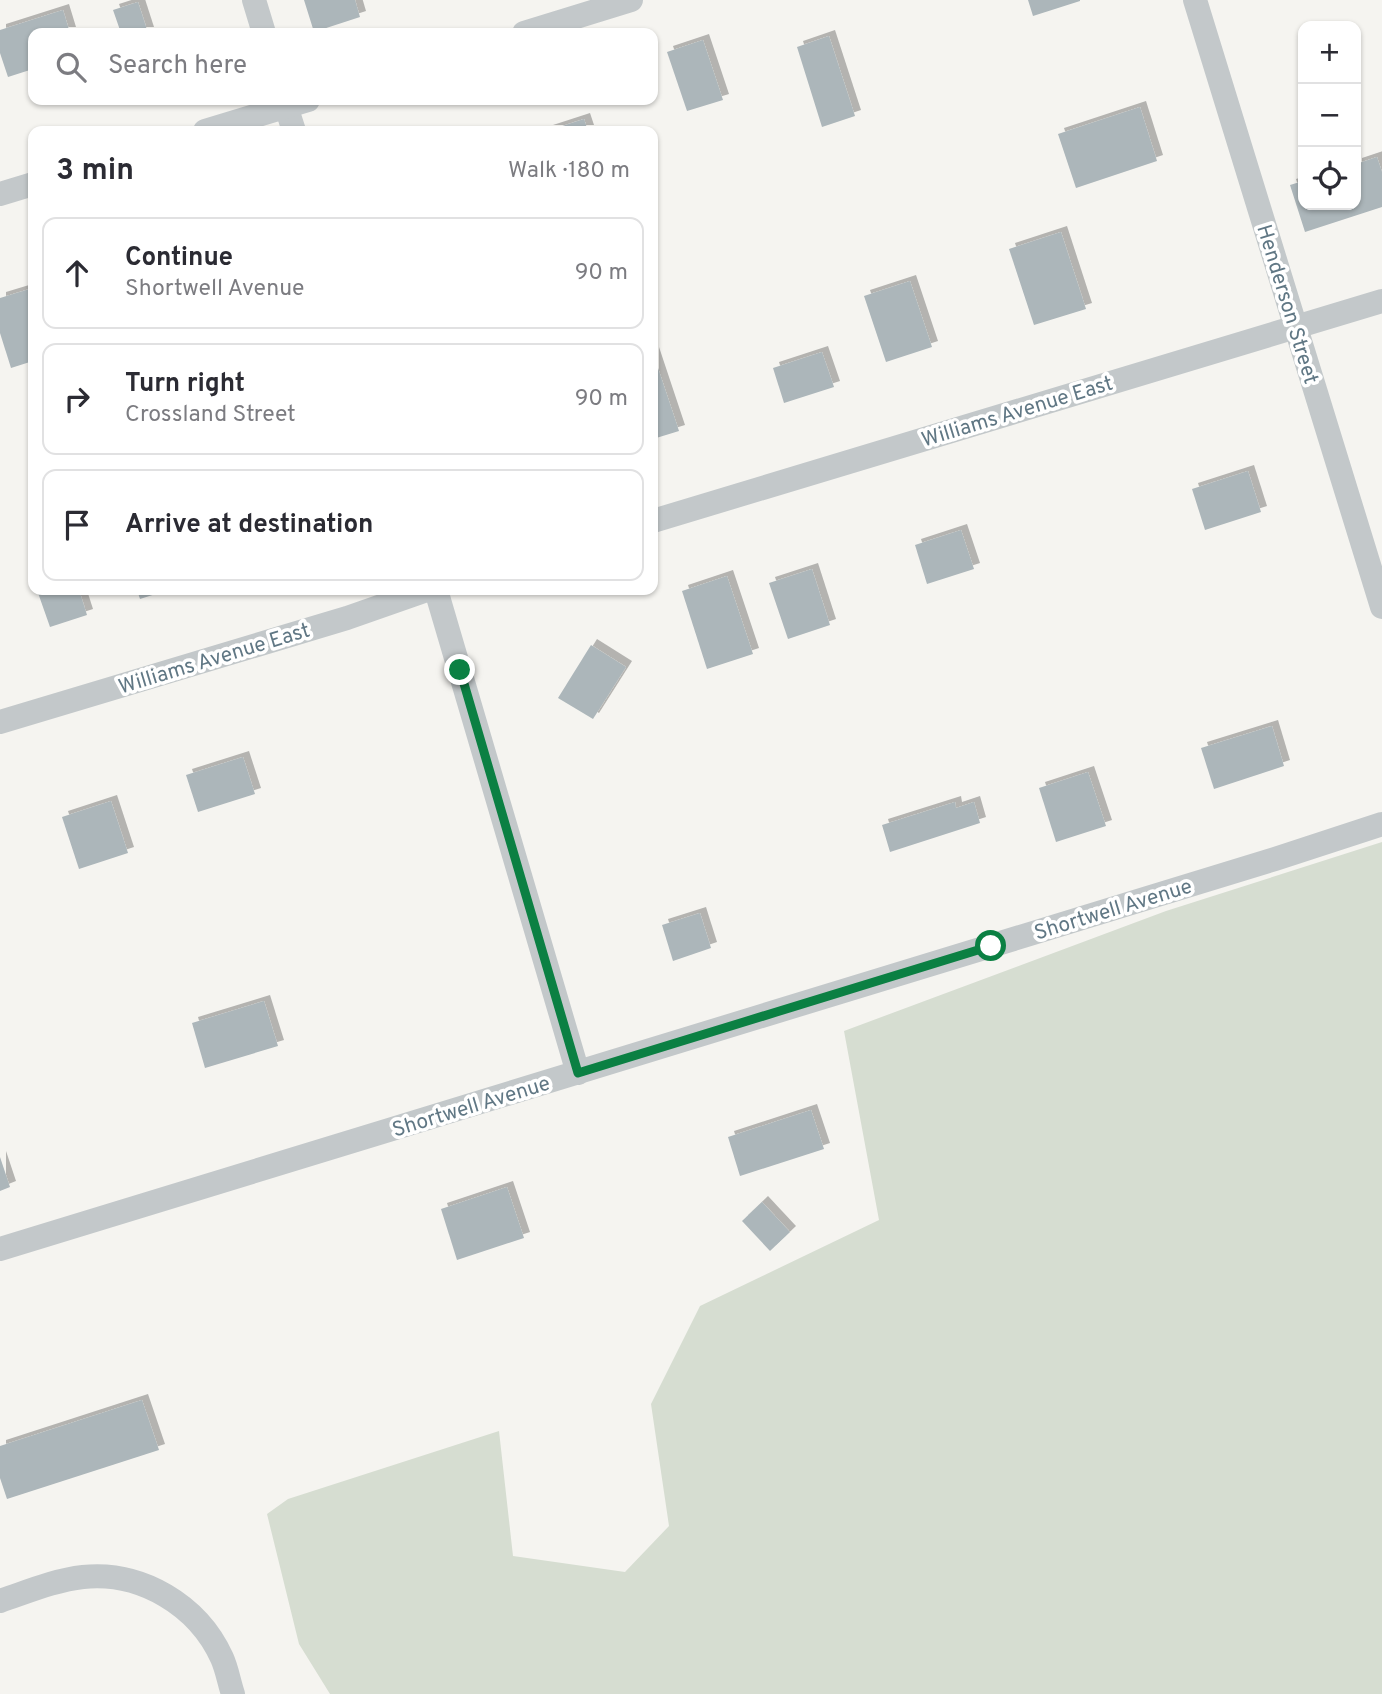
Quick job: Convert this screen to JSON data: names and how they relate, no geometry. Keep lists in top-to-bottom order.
{
  "streets": {
    "street": ["Henderson Street", "Williams Avenue East", "Shortwell Avenue"]
  },
  "crossings": [
    ["Henderson Street", "Williams Avenue East"]
  ],
  "page": {
    "map_buttons": ["+", "−"],
    "search": "Search here",
    "heading": ["3 min", "Walk · 180 m"],
    "list": [
      ["Continue", "Shortwell Avenue", "90 m"],
      ["Turn right", "Crossland Street", "90 m"],
      "Arrive at destination"
    ]
  }
}
